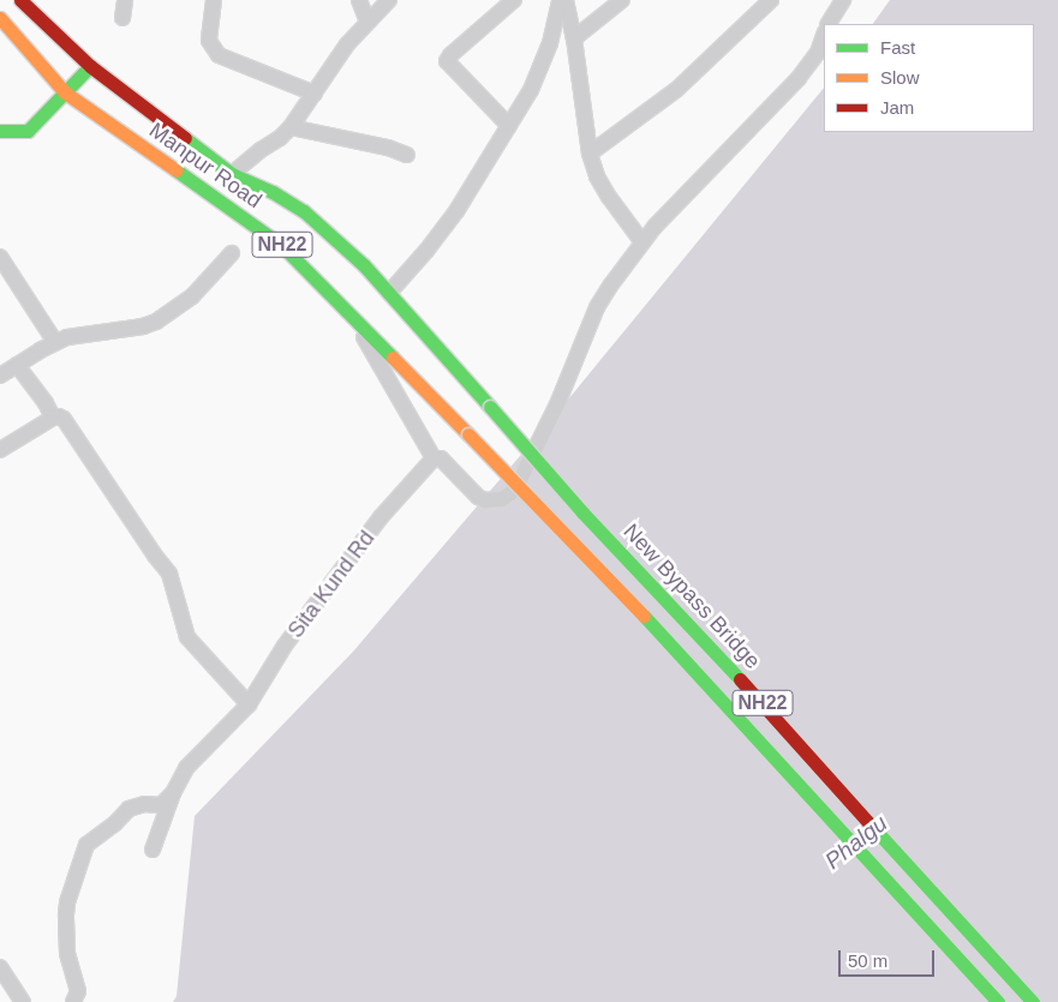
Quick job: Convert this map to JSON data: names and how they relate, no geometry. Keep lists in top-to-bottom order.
{
  "streets": {
    "main road": ["Manpur Road", "NH22", "New Bypass Bridge"],
    "street": ["Sita Kund Rd"]
  },
  "crossings": [
    ["Manpur Road", "New Bypass Bridge"]
  ],
  "water": ["Phalgu"],
  "legend": ["Fast", "Slow", "Jam"],
  "scale_bar": "50 m"
}
